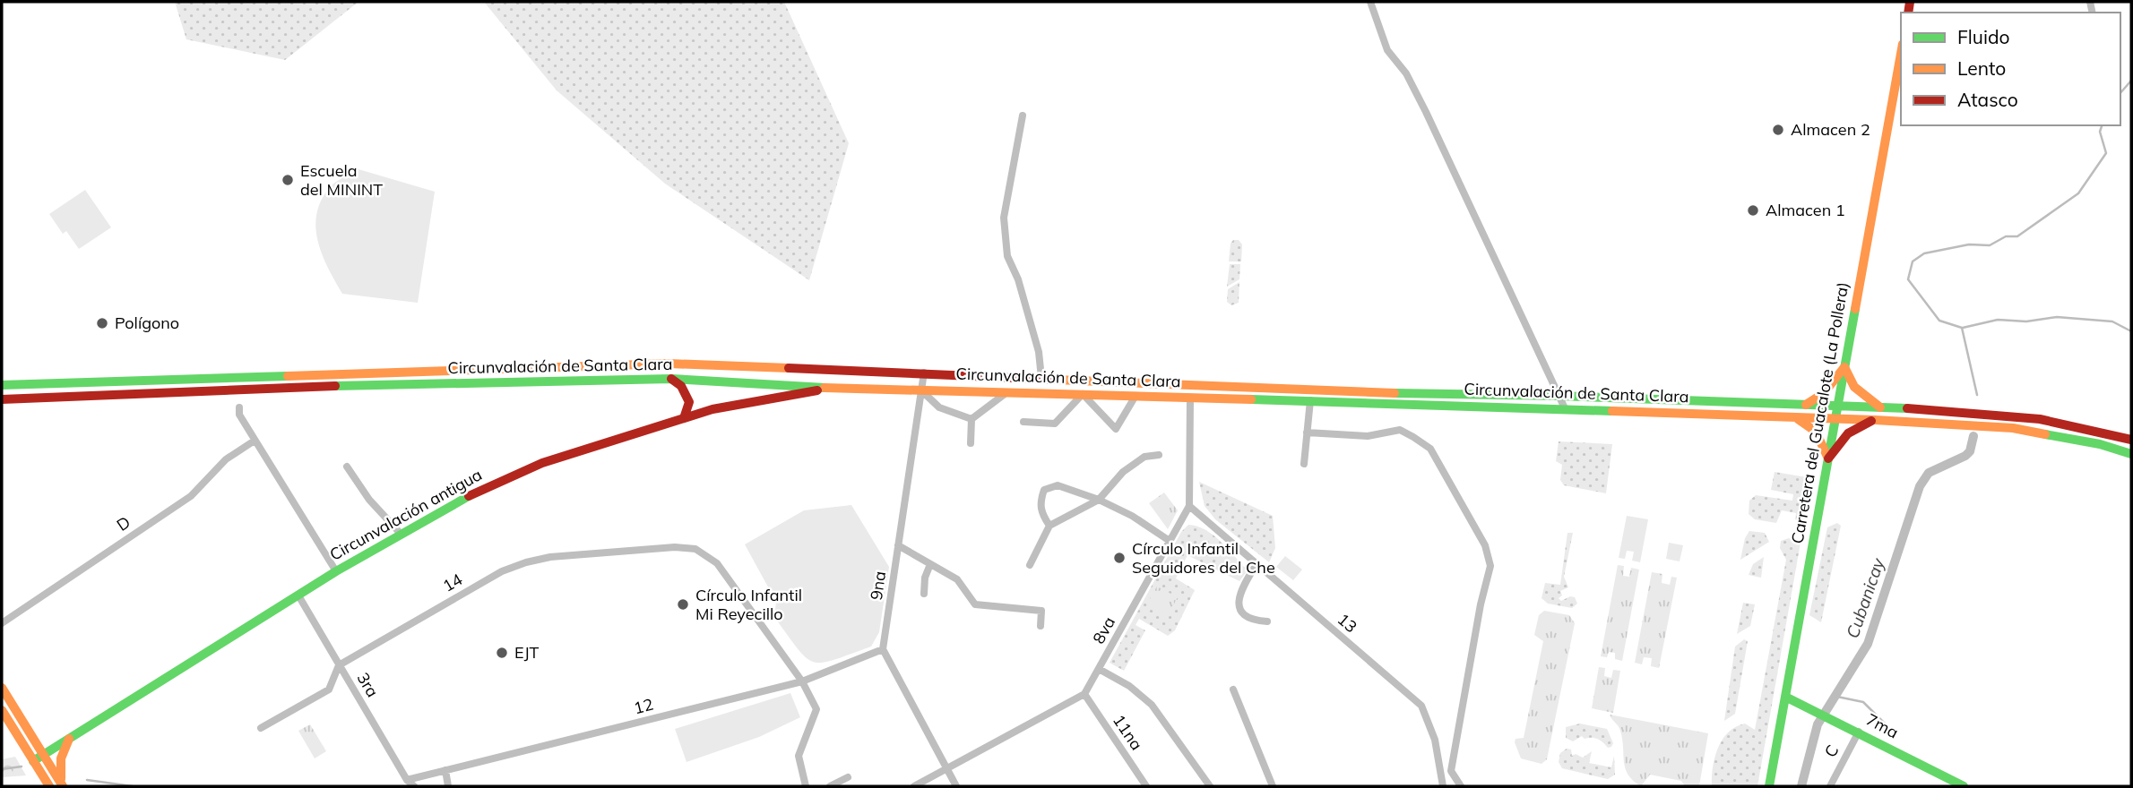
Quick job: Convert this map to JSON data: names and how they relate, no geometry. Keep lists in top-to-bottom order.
{
  "streets": {
    "main road": [
      "Circunvalación de Santa Clara",
      "Carretera del Guacalote (La Pollera)",
      "Circunvalación antigua",
      "7ma"
    ],
    "street": [
      "D",
      "14",
      "9na",
      "13",
      "8va",
      "3ra",
      "12",
      "11na",
      "C"
    ]
  },
  "crossings": [
    ["Circunvalación de Santa Clara", "Carretera del Guacalote (La Pollera)"],
    ["Circunvalación de Santa Clara", "Circunvalación antigua"],
    ["Circunvalación de Santa Clara", "9na"],
    ["Circunvalación de Santa Clara", "8va"],
    ["Carretera del Guacalote (La Pollera)", "7ma"],
    ["Circunvalación antigua", "3ra"],
    ["14", "3ra"],
    ["14", "12"],
    ["9na", "12"],
    ["13", "8va"],
    ["8va", "11na"],
    ["3ra", "12"],
    ["7ma", "C"]
  ],
  "water": ["Cubanicay"],
  "places": [
    "Almacen 2",
    "Escuela del MININT",
    "Almacen 1",
    "Polígono",
    "Círculo Infantil Seguidores del Che",
    "Círculo Infantil Mi Reyecillo",
    "EJT"
  ],
  "legend": ["Fluido", "Lento", "Atasco"]
}
